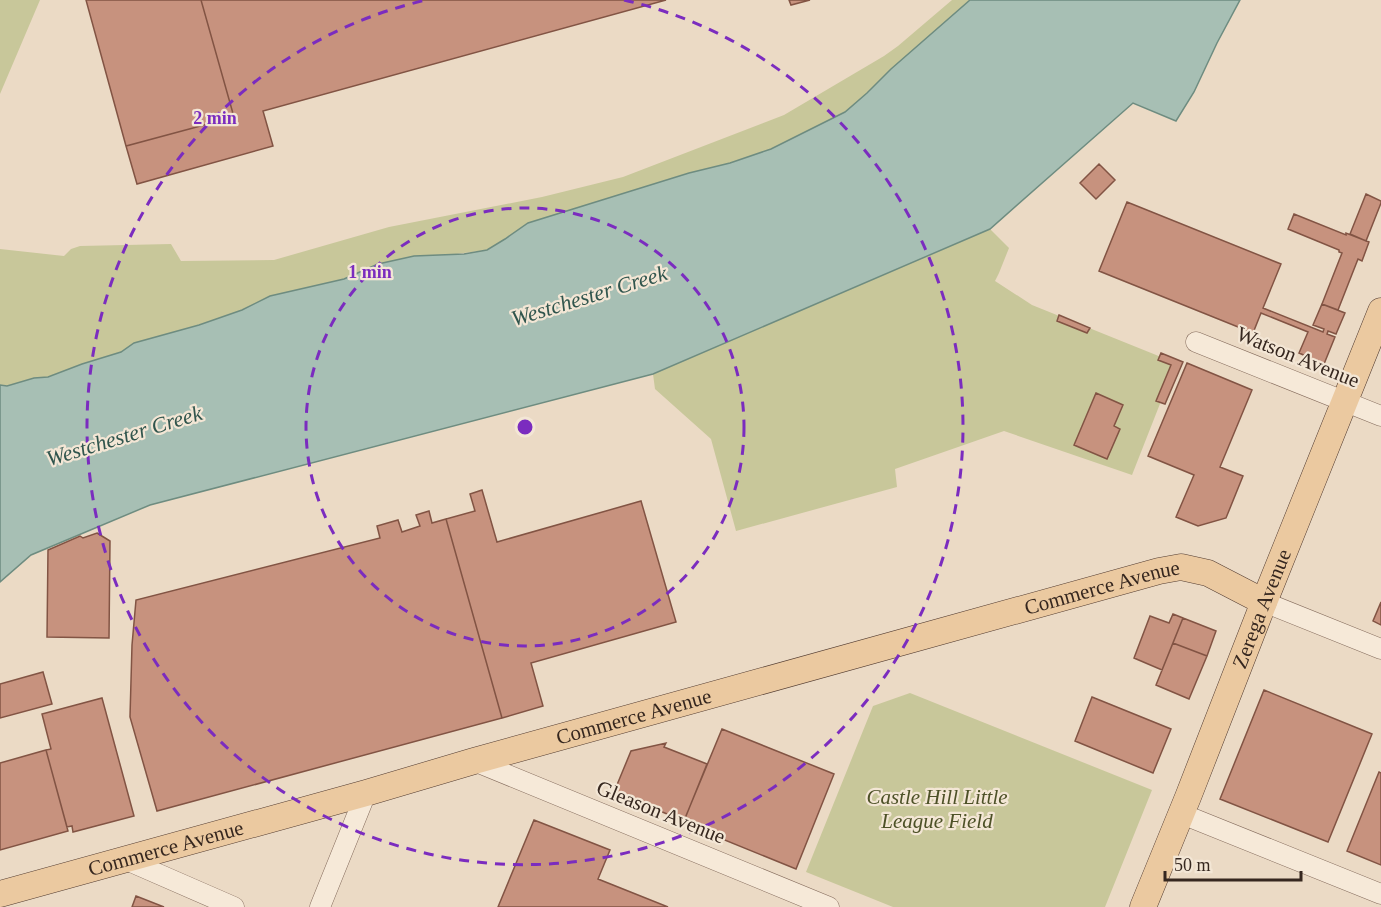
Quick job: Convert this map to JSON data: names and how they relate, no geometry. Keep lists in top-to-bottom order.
{
  "streets": {
    "main road": ["Commerce Avenue", "Zerega Avenue"],
    "street": ["Watson Avenue", "Gleason Avenue"]
  },
  "crossings": [
    ["Watson Avenue", "Zerega Avenue"],
    ["Commerce Avenue", "Zerega Avenue"],
    ["Commerce Avenue", "Gleason Avenue"]
  ],
  "water": ["Westchester Creek"],
  "parks": ["Castle Hill Little League Field"],
  "scale_bar": "50 m",
  "rings": ["2 min", "1 min"]
}
